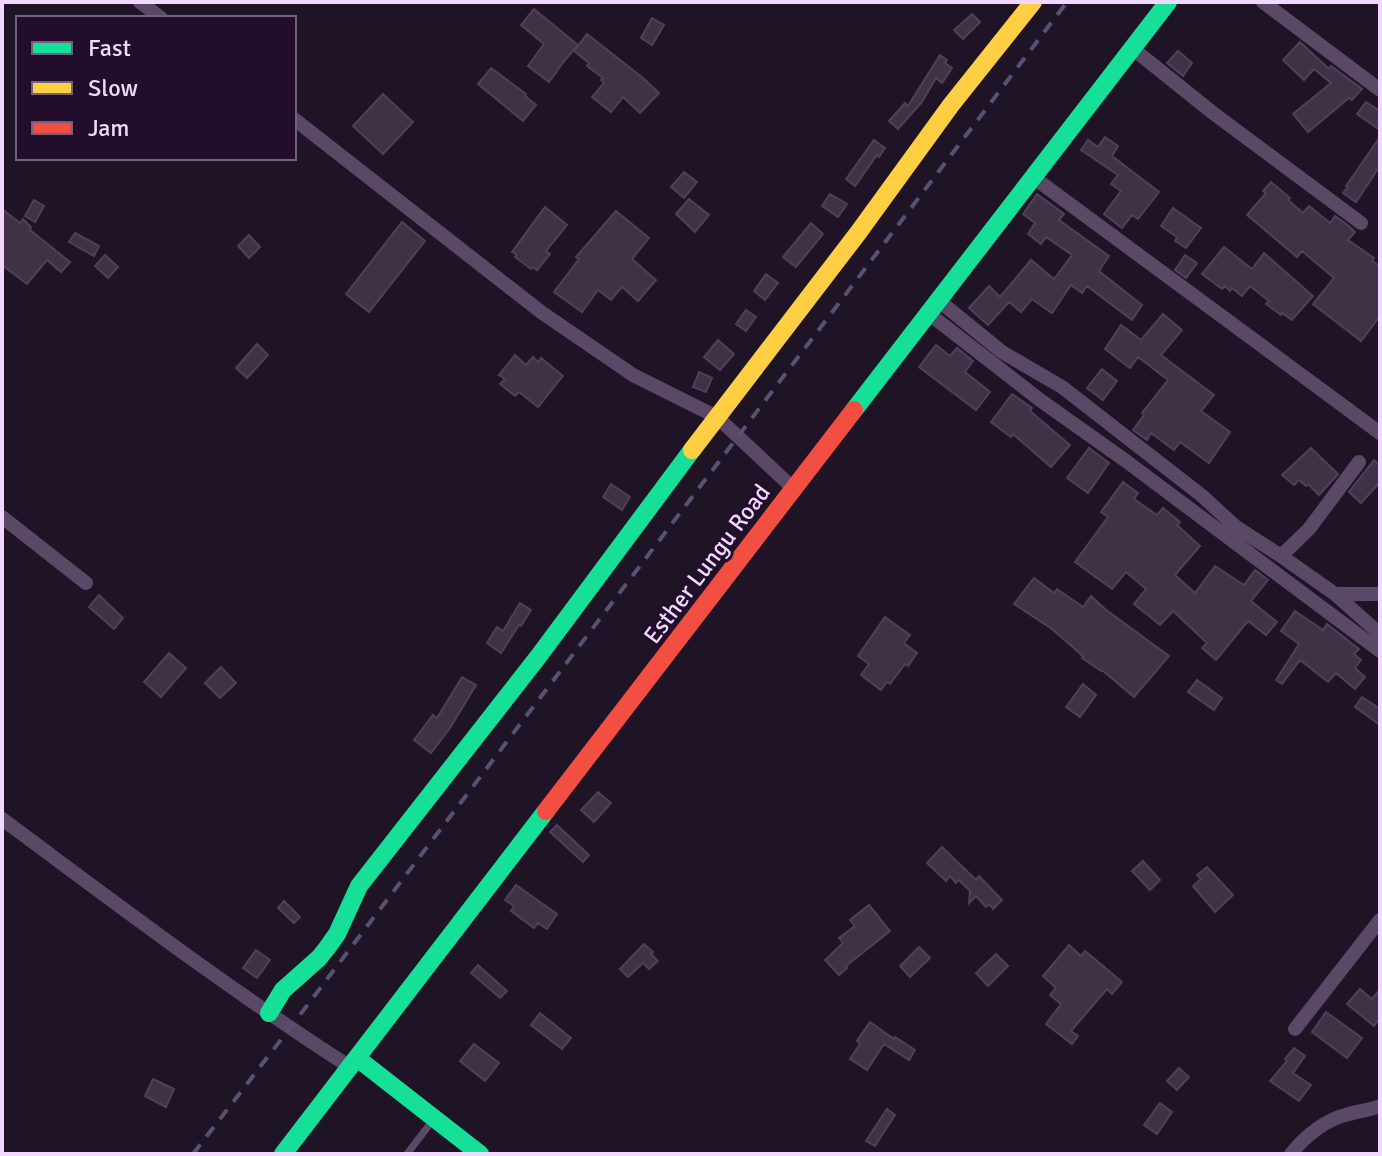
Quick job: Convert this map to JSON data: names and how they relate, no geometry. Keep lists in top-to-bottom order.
{
  "streets": {
    "street": ["Esther Lungu Road"]
  },
  "legend": ["Fast", "Slow", "Jam"]
}
